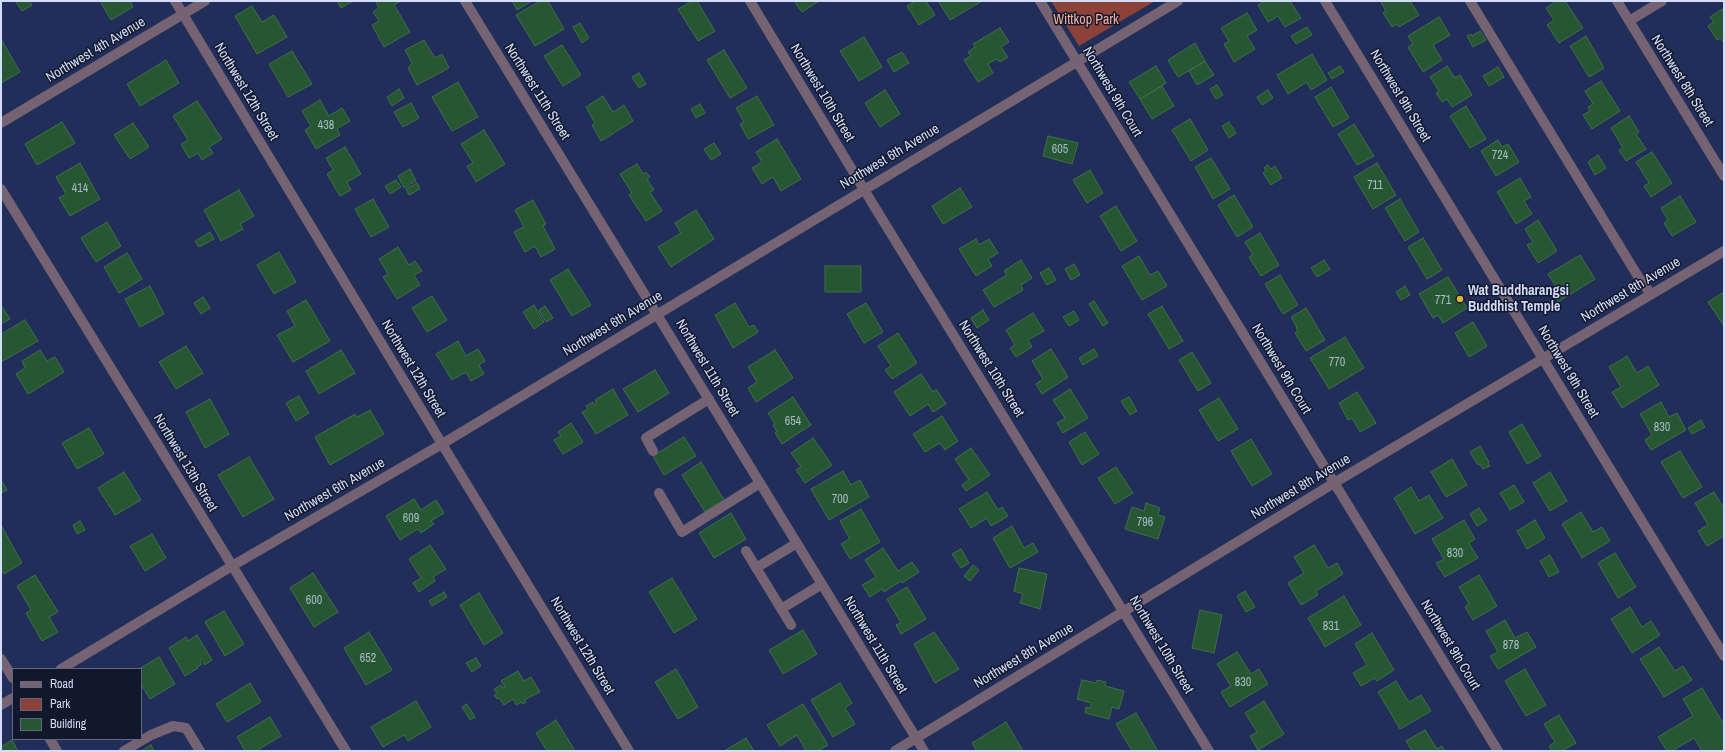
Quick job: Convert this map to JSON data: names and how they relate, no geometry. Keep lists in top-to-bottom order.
{
  "streets": {
    "street": [
      "Northwest 4th Avenue",
      "Northwest 8th Street",
      "Northwest 12th Street",
      "Northwest 11th Street",
      "Northwest 9th Court",
      "Northwest 10th Street",
      "Northwest 9th Street",
      "Northwest 6th Avenue",
      "Northwest 8th Avenue",
      "Northwest 13th Street"
    ]
  },
  "crossings": [
    ["Northwest 4th Avenue", "Northwest 12th Street"],
    ["Northwest 12th Street", "Northwest 6th Avenue"],
    ["Northwest 11th Street", "Northwest 6th Avenue"],
    ["Northwest 11th Street", "Northwest 8th Avenue"],
    ["Northwest 9th Court", "Northwest 6th Avenue"],
    ["Northwest 9th Court", "Northwest 8th Avenue"],
    ["Northwest 10th Street", "Northwest 6th Avenue"],
    ["Northwest 10th Street", "Northwest 8th Avenue"],
    ["Northwest 9th Street", "Northwest 8th Avenue"],
    ["Northwest 6th Avenue", "Northwest 13th Street"]
  ],
  "parks": ["Wittkop Park"],
  "places": ["Wat Buddharangsi Buddhist Temple"],
  "house_numbers": [
    "438",
    "605",
    "724",
    "711",
    "414",
    "771",
    "770",
    "654",
    "830",
    "700",
    "609",
    "796",
    "830",
    "600",
    "831",
    "878",
    "652",
    "830"
  ],
  "legend": ["Road", "Park", "Building"]
}
